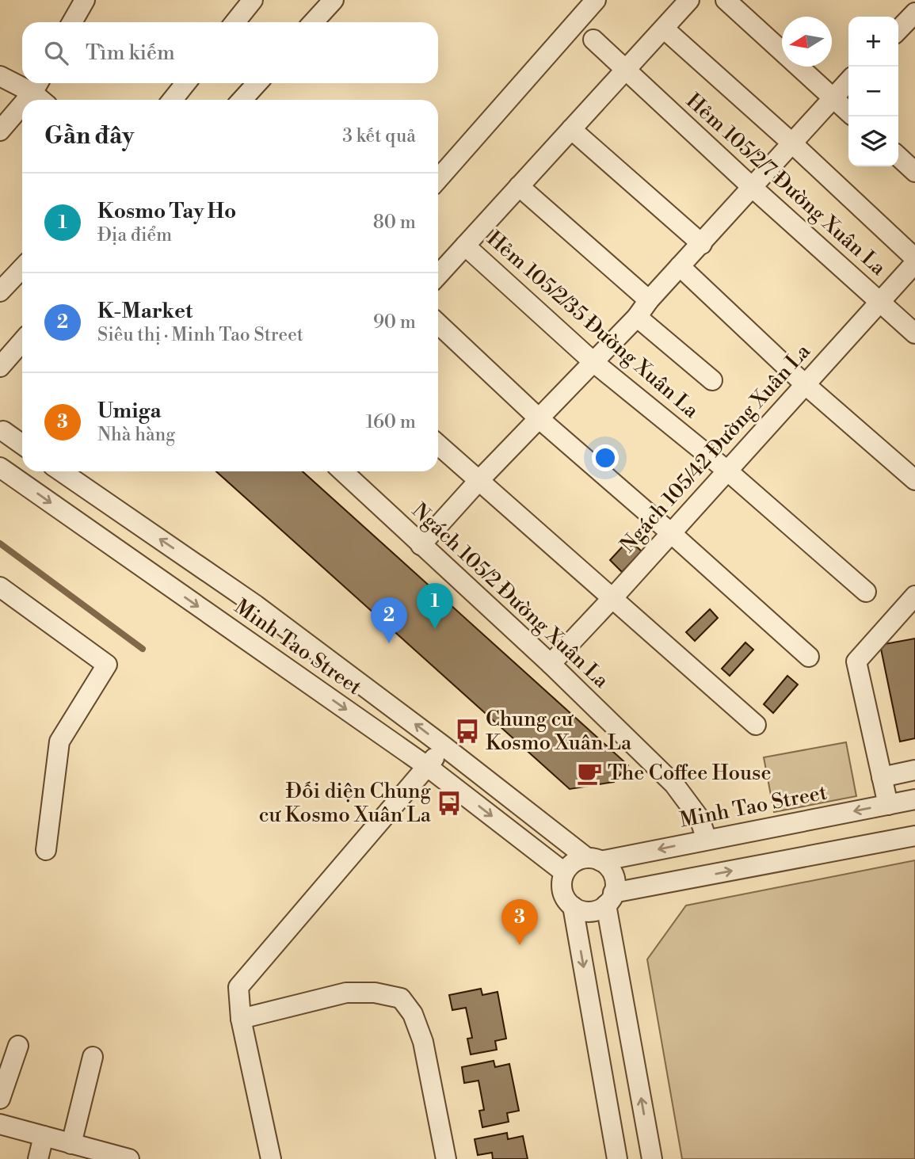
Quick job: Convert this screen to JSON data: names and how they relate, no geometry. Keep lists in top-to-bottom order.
{
  "streets": {
    "street": [
      "Hẻm 105/2/7 Đường Xuân La",
      "Hẻm 105/2/35 Đường Xuân La",
      "Ngách 105/42 Đường Xuân La",
      "Ngách 105/2 Đường Xuân La",
      "Minh Tao Street"
    ]
  },
  "crossings": [
    ["Hẻm 105/2/7 Đường Xuân La", "Ngách 105/42 Đường Xuân La"],
    ["Hẻm 105/2/35 Đường Xuân La", "Ngách 105/42 Đường Xuân La"],
    ["Ngách 105/42 Đường Xuân La", "Ngách 105/2 Đường Xuân La"],
    ["Ngách 105/2 Đường Xuân La", "Minh Tao Street"]
  ],
  "places": {
    "bus stop": ["Chung cư Kosmo Xuân La", "Đối diện Chung cư Kosmo Xuân La"],
    "cafe": ["The Coffee House"]
  },
  "north": "left",
  "page": {
    "map_buttons": ["+", "−"],
    "search": "Tìm kiếm",
    "heading": ["Gần đây", "3 kết quả"],
    "list": [
      {
        "mark": "1",
        "name": "Kosmo Tay Ho",
        "note": "Địa điểm",
        "value": "80 m"
      },
      {
        "mark": "2",
        "name": "K-Market",
        "note": "Siêu thị · Minh Tao Street",
        "value": "90 m"
      },
      {
        "mark": "3",
        "name": "Umiga",
        "note": "Nhà hàng",
        "value": "160 m"
      }
    ],
    "pins": ["1", "2", "3"]
  }
}
